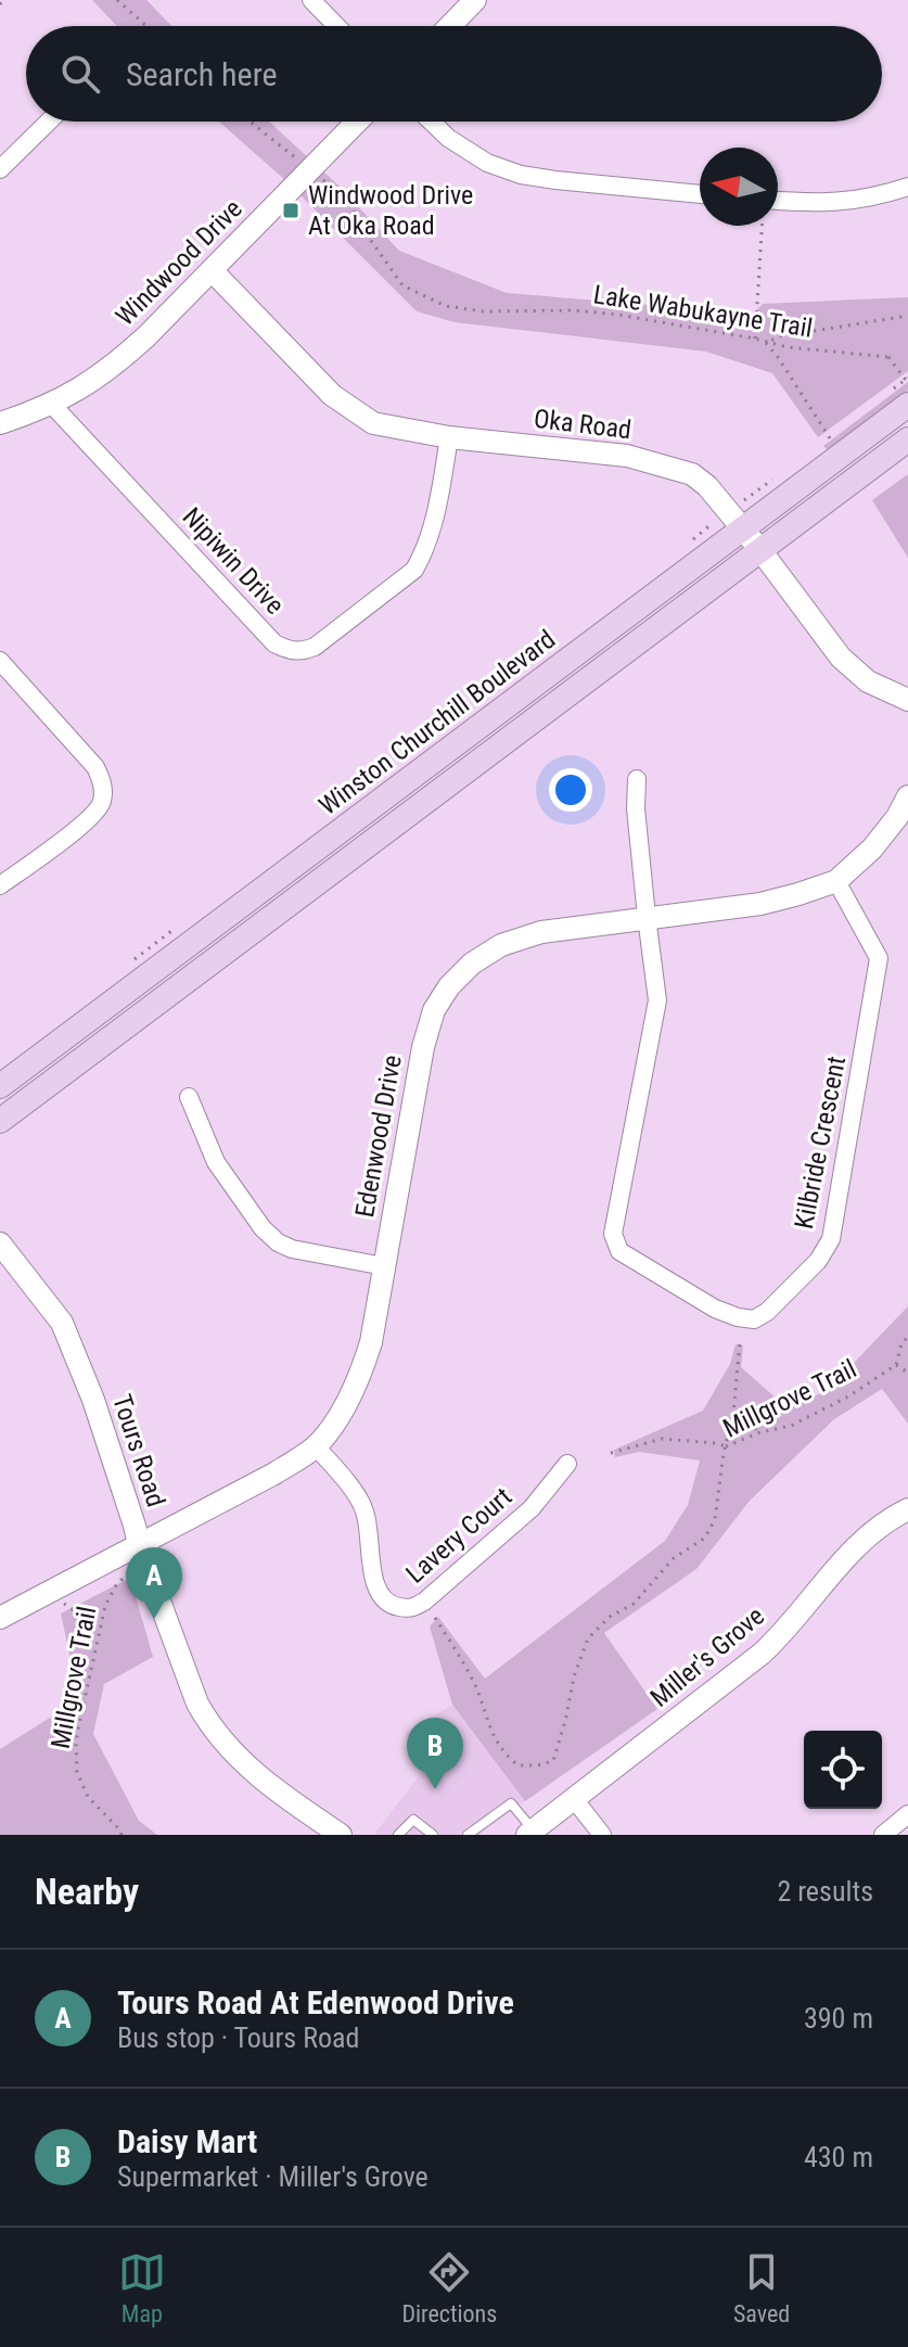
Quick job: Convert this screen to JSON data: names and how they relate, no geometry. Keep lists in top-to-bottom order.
{
  "streets": {
    "main road": ["Winston Churchill Boulevard"],
    "street": [
      "Windwood Drive",
      "Oka Road",
      "Nipiwin Drive",
      "Edenwood Drive",
      "Kilbride Crescent",
      "Tours Road",
      "Lavery Court",
      "Miller's Grove"
    ],
    "path": ["Lake Wabukayne Trail", "Millgrove Trail"]
  },
  "crossings": [
    ["Windwood Drive", "Lake Wabukayne Trail"],
    ["Windwood Drive", "Oka Road"],
    ["Windwood Drive", "Nipiwin Drive"],
    ["Oka Road", "Nipiwin Drive"],
    ["Oka Road", "Winston Churchill Boulevard"],
    ["Edenwood Drive", "Kilbride Crescent"],
    ["Edenwood Drive", "Tours Road"],
    ["Edenwood Drive", "Lavery Court"]
  ],
  "places": {
    "transit": ["Windwood Drive At Oka Road"]
  },
  "north": "left",
  "page": {
    "search": "Search here",
    "pins": ["A", "B"],
    "heading": ["Nearby", "2 results"],
    "list": [
      {
        "mark": "A",
        "name": "Tours Road At Edenwood Drive",
        "note": "Bus stop · Tours Road",
        "value": "390 m"
      },
      {
        "mark": "B",
        "name": "Daisy Mart",
        "note": "Supermarket · Miller's Grove",
        "value": "430 m"
      }
    ],
    "nav": ["Map", "Directions", "Saved"]
  }
}
